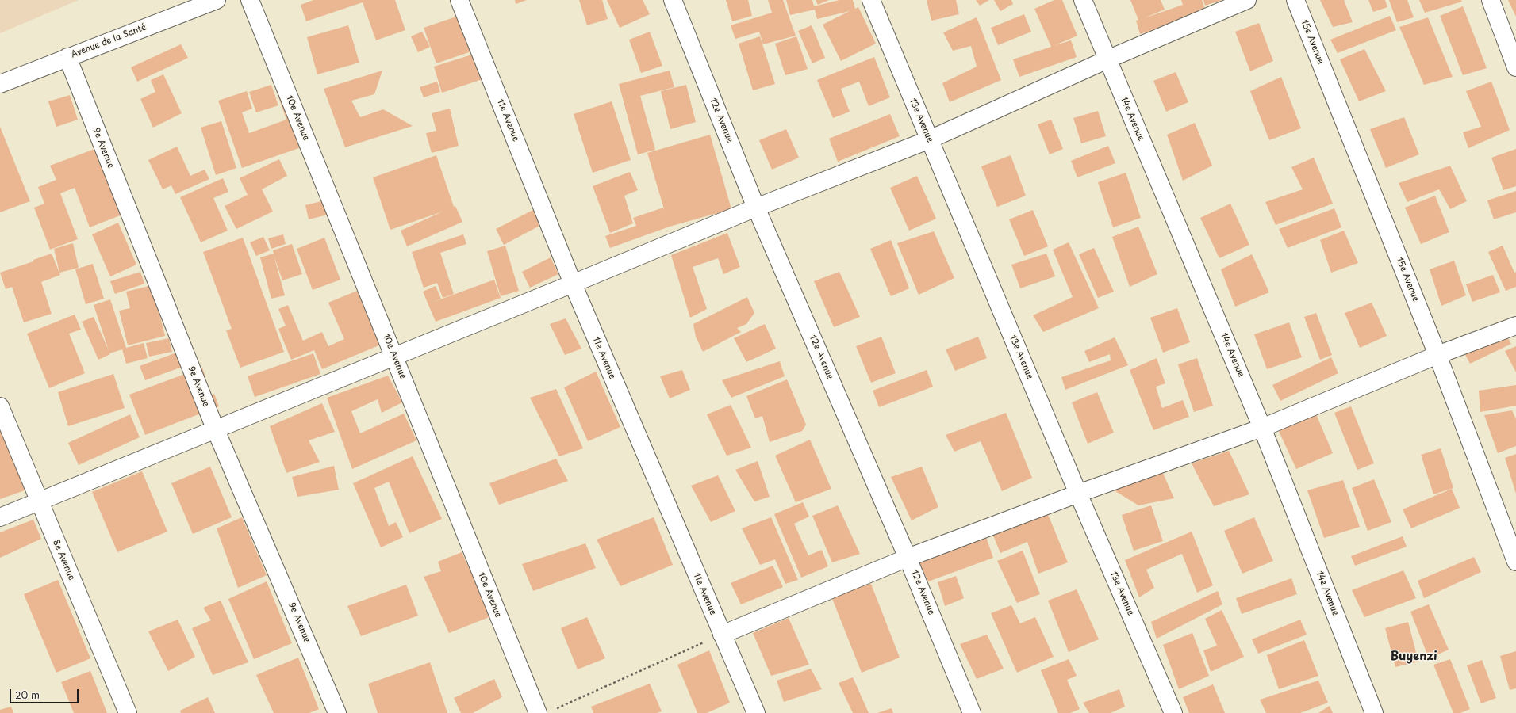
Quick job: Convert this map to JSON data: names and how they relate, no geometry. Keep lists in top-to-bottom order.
{
  "streets": {
    "street": [
      "Avenue de la Santé",
      "15e Avenue",
      "10e Avenue",
      "14e Avenue",
      "11e Avenue",
      "12e Avenue",
      "13e Avenue",
      "9e Avenue",
      "8e Avenue"
    ]
  },
  "crossings": [
    ["Avenue de la Santé", "9e Avenue"]
  ],
  "districts": ["Buyenzi"],
  "scale_bar": "20 m"
}
